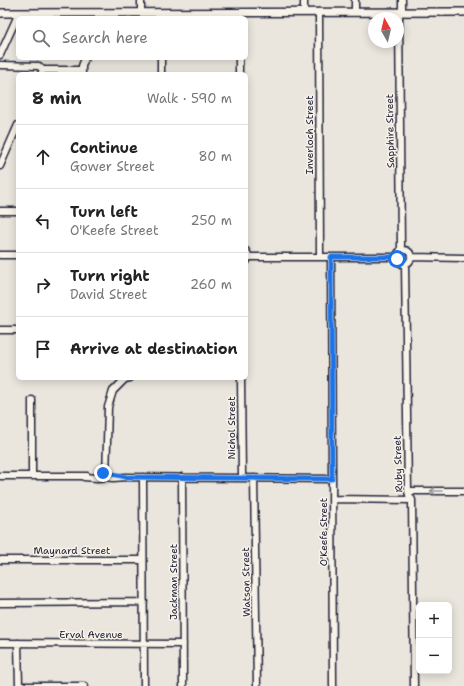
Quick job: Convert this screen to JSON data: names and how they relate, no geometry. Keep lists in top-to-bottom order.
{
  "streets": {
    "street": [
      "Sapphire Street",
      "Inverloch Street",
      "Nichol Street",
      "Ruby Street",
      "O'Keefe Street",
      "Maynard Street",
      "Jackman Street",
      "Watson Street",
      "Erval Avenue"
    ]
  },
  "crossings": [
    ["Sapphire Street", "Ruby Street"],
    ["Jackman Street", "Erval Avenue"]
  ],
  "north": "top",
  "page": {
    "search": "Search here",
    "heading": ["8 min", "Walk · 590 m"],
    "list": [
      ["Continue", "Gower Street", "80 m"],
      ["Turn left", "O'Keefe Street", "250 m"],
      ["Turn right", "David Street", "260 m"],
      "Arrive at destination"
    ],
    "map_buttons": ["+", "−"]
  }
}
